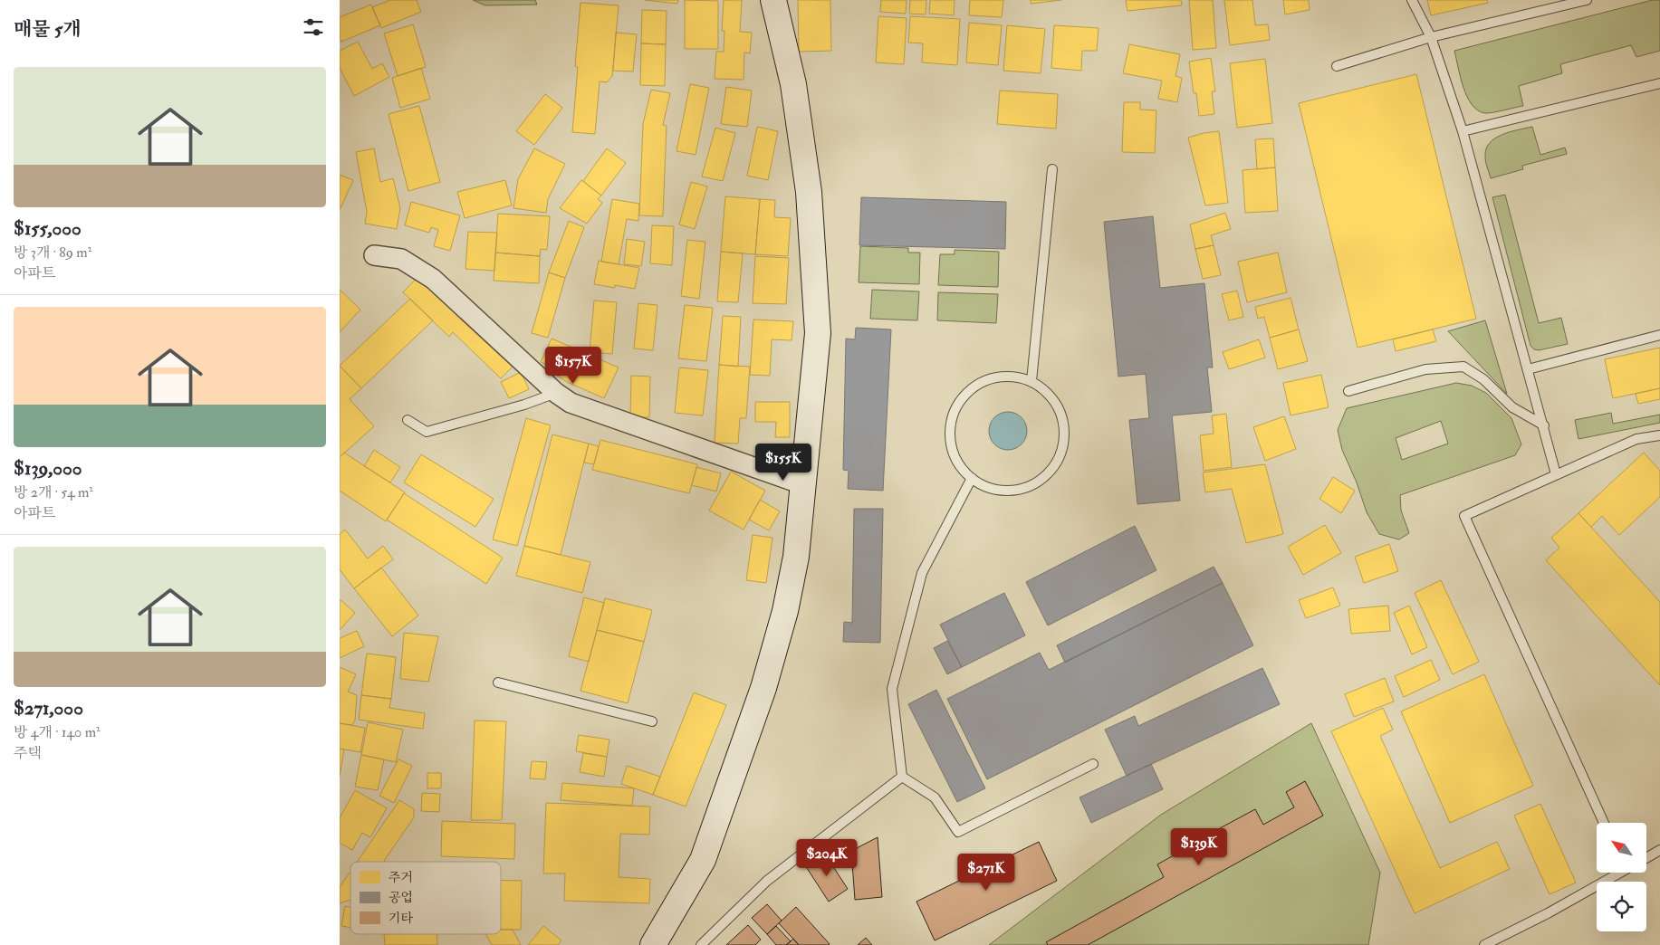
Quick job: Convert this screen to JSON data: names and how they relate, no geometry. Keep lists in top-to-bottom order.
{
  "legend": ["주거", "공업", "기타"],
  "north": "top left",
  "page": {
    "heading": "매물 5개",
    "list": [
      {
        "name": "$155,000",
        "note": "방 3개 · 89 m² · 아파트"
      },
      {
        "name": "$139,000",
        "note": "방 2개 · 54 m² · 아파트"
      },
      {
        "name": "$271,000",
        "note": "방 4개 · 140 m² · 주택"
      }
    ],
    "price": [
      "$157K",
      "$155K",
      "$139K",
      "$204K",
      "$271K"
    ]
  }
}
